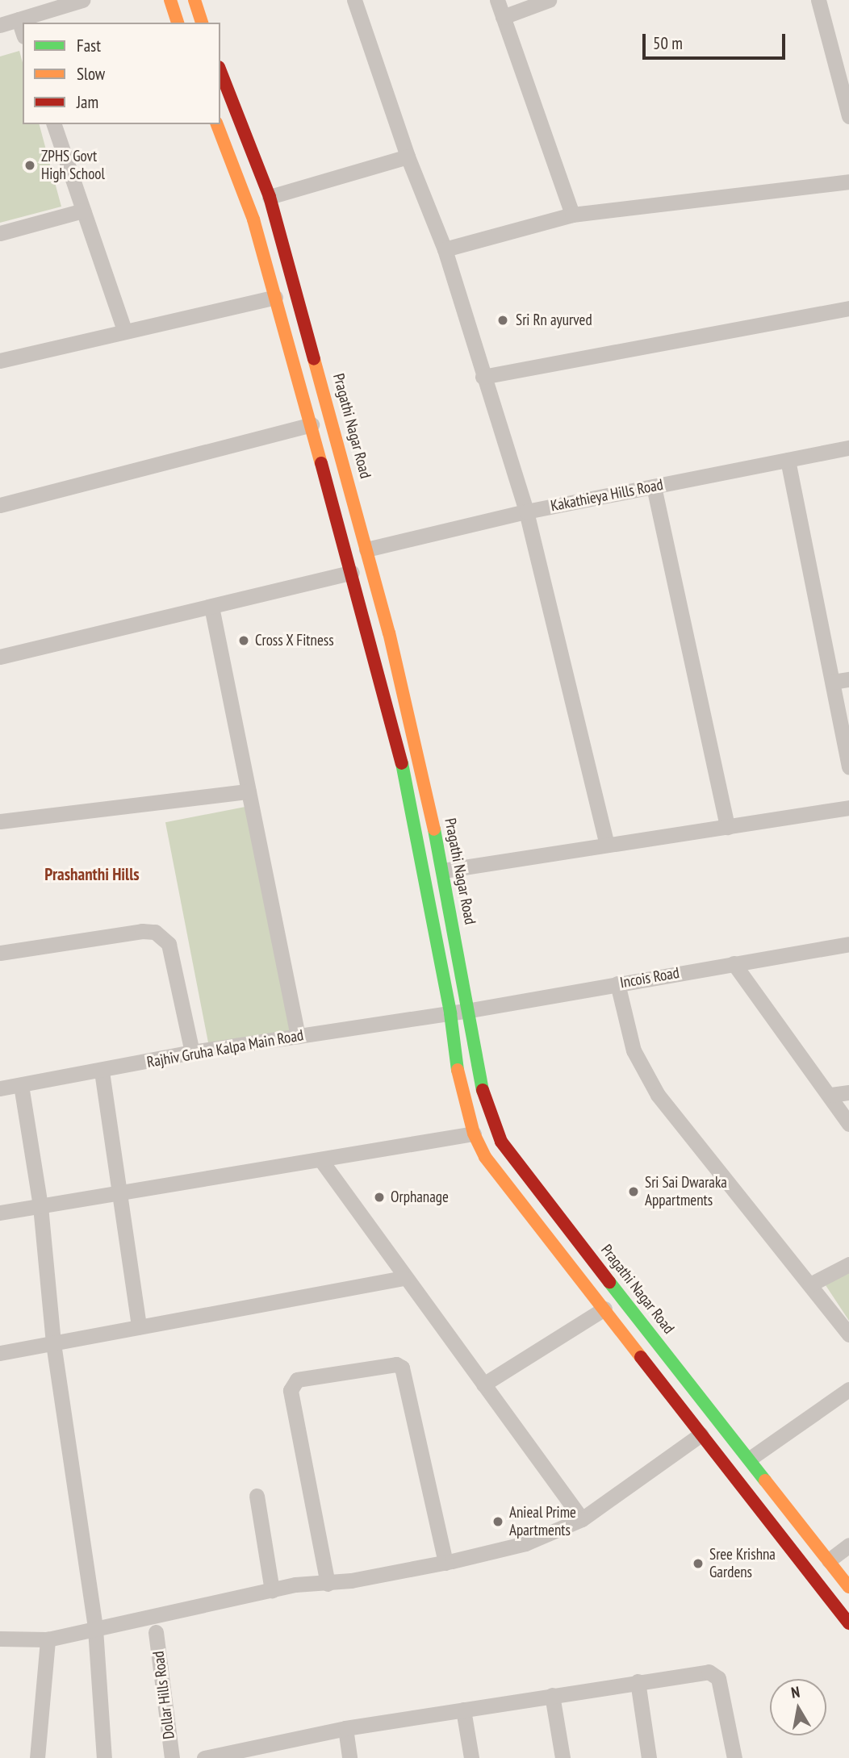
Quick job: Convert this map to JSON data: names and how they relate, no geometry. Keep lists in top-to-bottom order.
{
  "streets": {
    "main road": ["Pragathi Nagar Road"],
    "street": [
      "Kakathieya Hills Road",
      "Incois Road",
      "Rajhiv Gruha Kalpa Main Road",
      "Dollar Hills Road"
    ]
  },
  "crossings": [
    ["Pragathi Nagar Road", "Kakathieya Hills Road"],
    ["Pragathi Nagar Road", "Incois Road"],
    ["Incois Road", "Rajhiv Gruha Kalpa Main Road"]
  ],
  "districts": ["Prashanthi Hills"],
  "places": [
    "ZPHS Govt High School",
    "Sri Rn ayurved",
    "Cross X Fitness",
    "Sri Sai Dwaraka Appartments",
    "Orphanage",
    "Anieal Prime Apartments",
    "Sree Krishna Gardens"
  ],
  "legend": ["Fast", "Slow", "Jam"],
  "scale_bar": "50 m",
  "north": "top"
}
